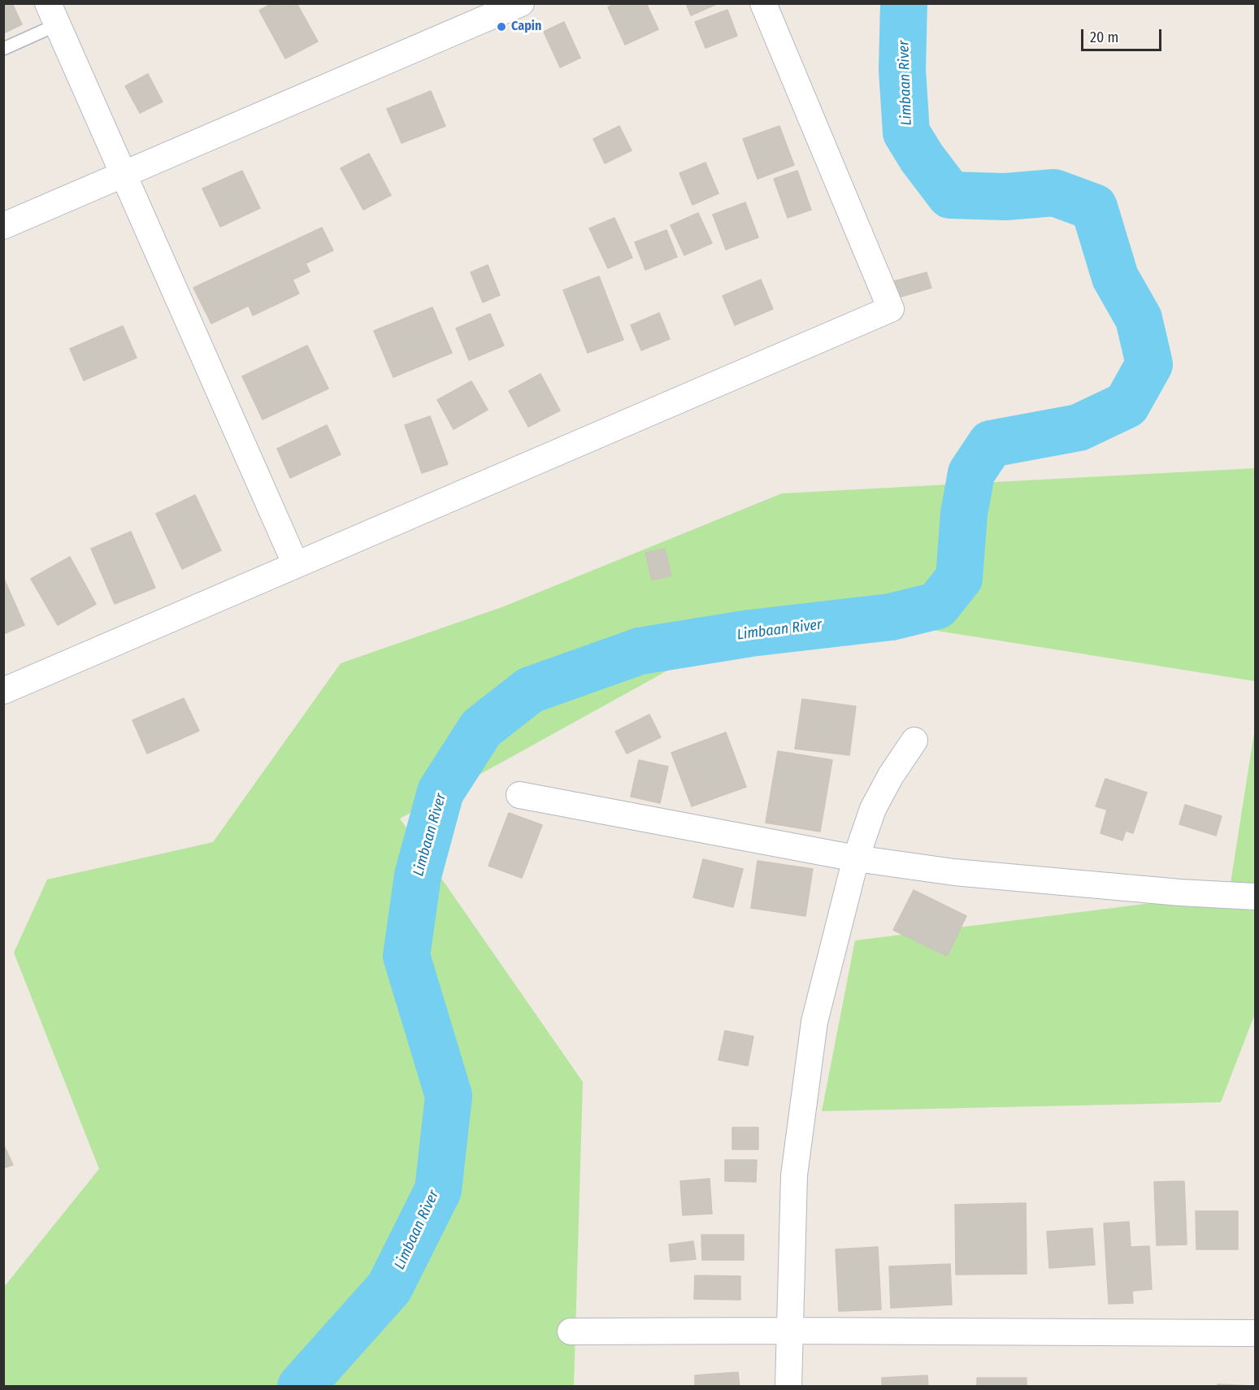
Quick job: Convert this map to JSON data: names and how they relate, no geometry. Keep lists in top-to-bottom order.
{
  "water": ["Limbaan River"],
  "places": ["Capin"],
  "scale_bar": "20 m"
}
